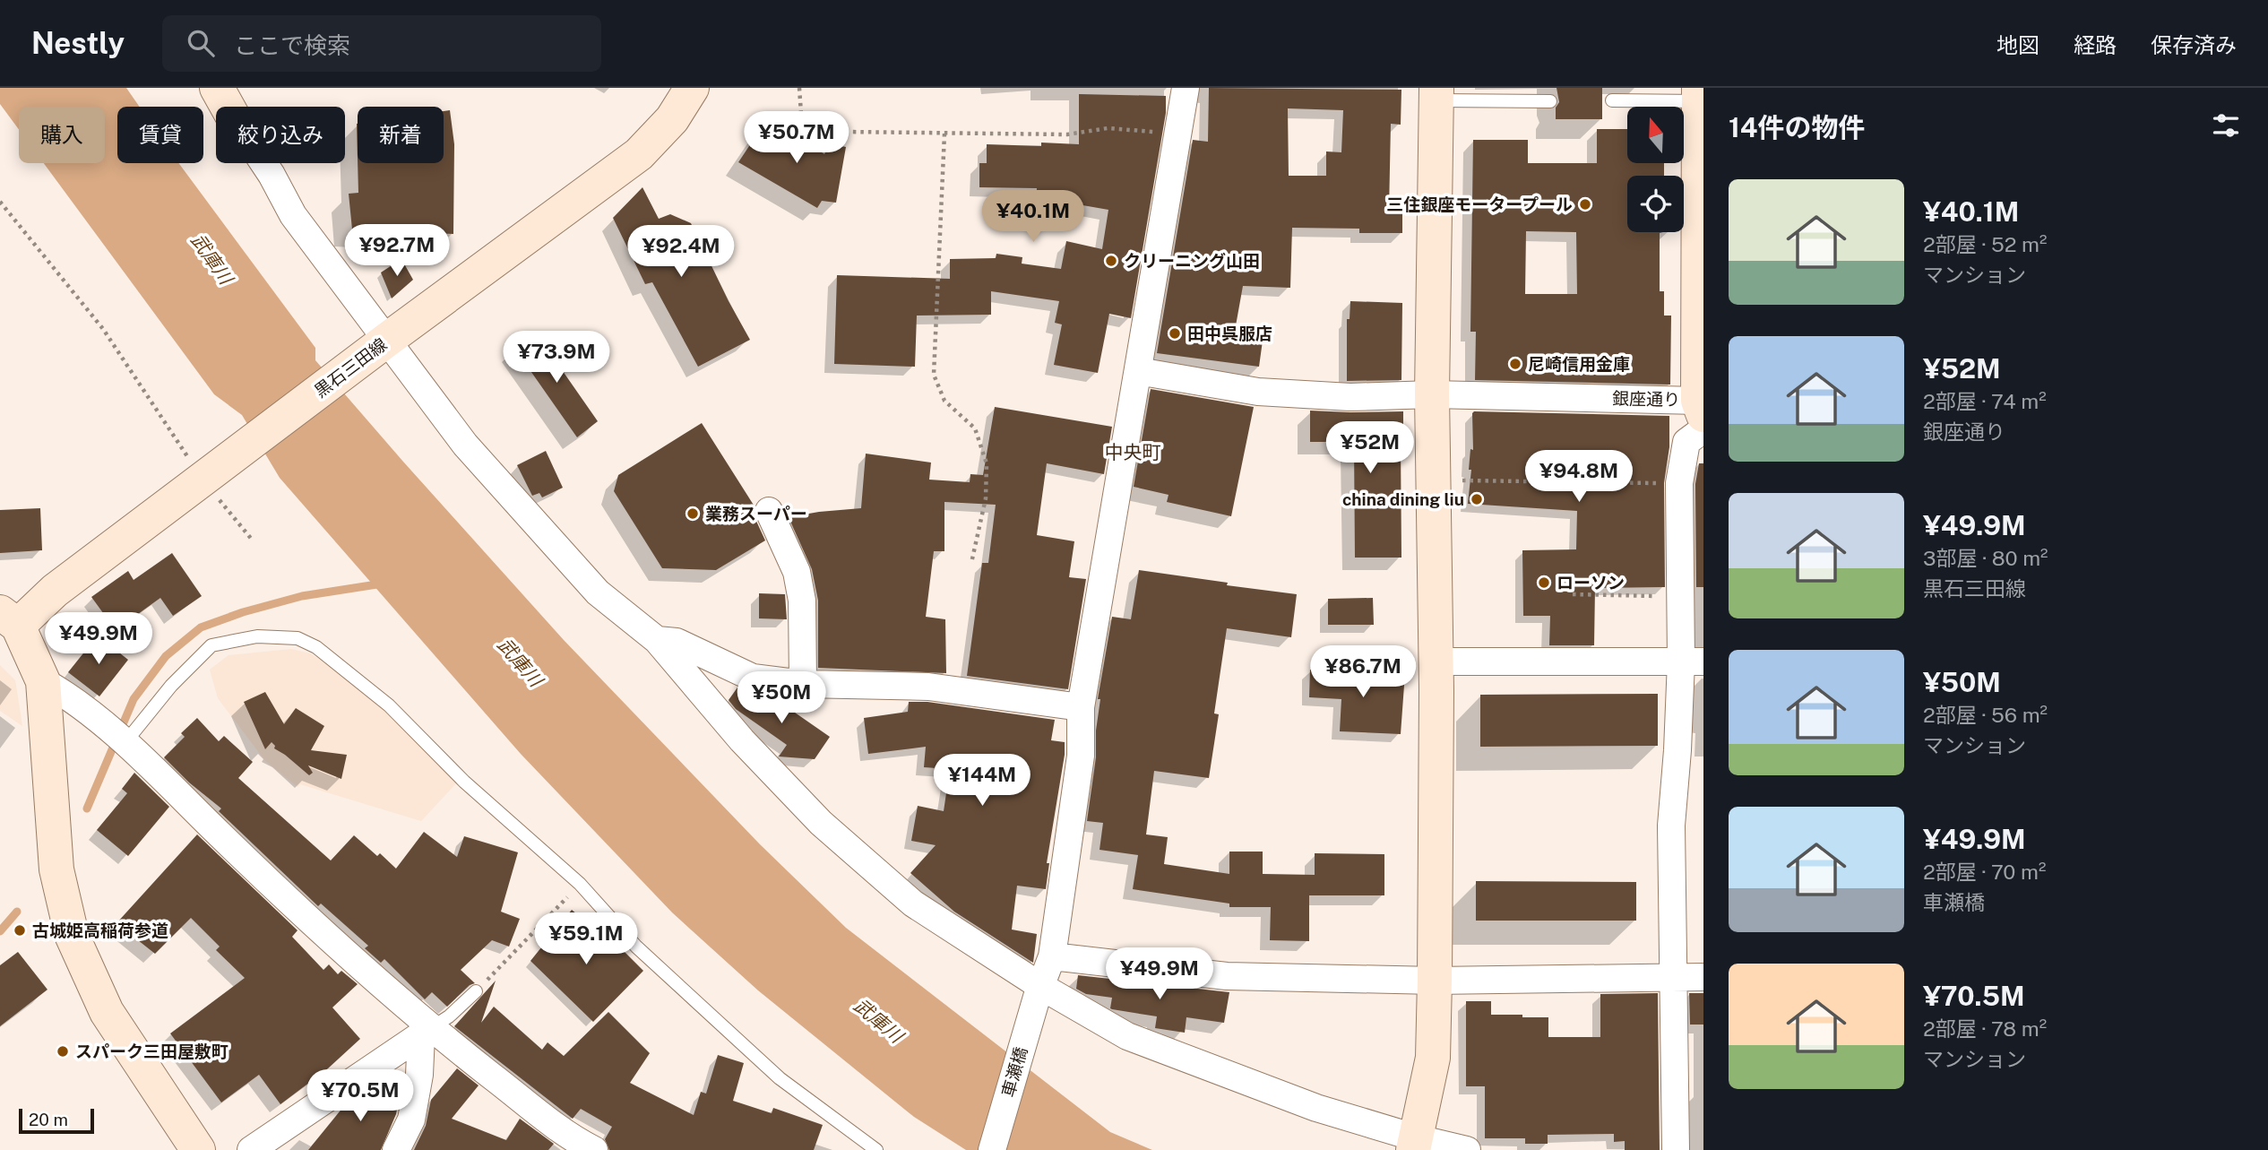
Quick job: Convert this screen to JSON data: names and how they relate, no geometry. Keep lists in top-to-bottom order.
{
  "streets": {
    "street": ["黒石三田線", "銀座通り", "車瀬橋"]
  },
  "crossings": [
    ["銀座通り", "車瀬橋"]
  ],
  "districts": ["中央町"],
  "water": ["武庫川"],
  "places": [
    "三住銀座モータープール",
    "クリーニング山田",
    "田中呉服店",
    "尼崎信用金庫",
    "china dining liu",
    "業務スーパー",
    "ローソン",
    "古城姫高稲荷参道",
    "スパーク三田屋敷町"
  ],
  "scale_bar": "20 m",
  "north": "top",
  "page": {
    "header": "Nestly",
    "search": "ここで検索",
    "nav": ["地図", "経路", "保存済み"],
    "heading": "14件の物件",
    "chip": [
      "購入",
      "賃貸",
      "絞り込み",
      "新着"
    ],
    "price": [
      "¥50.7M",
      "¥40.1M",
      "¥92.7M",
      "¥92.4M",
      "¥73.9M",
      "¥52M",
      "¥94.8M",
      "¥49.9M",
      "¥86.7M",
      "¥50M",
      "¥144M",
      "¥59.1M",
      "¥49.9M",
      "¥70.5M"
    ],
    "list": [
      {
        "name": "¥40.1M",
        "note": "2部屋 · 52 m² · マンション"
      },
      {
        "name": "¥52M",
        "note": "2部屋 · 74 m² · 銀座通り"
      },
      {
        "name": "¥49.9M",
        "note": "3部屋 · 80 m² · 黒石三田線"
      },
      {
        "name": "¥50M",
        "note": "2部屋 · 56 m² · マンション"
      },
      {
        "name": "¥49.9M",
        "note": "2部屋 · 70 m² · 車瀬橋"
      },
      {
        "name": "¥70.5M",
        "note": "2部屋 · 78 m² · マンション"
      }
    ],
    "scale": "20 m"
  }
}
